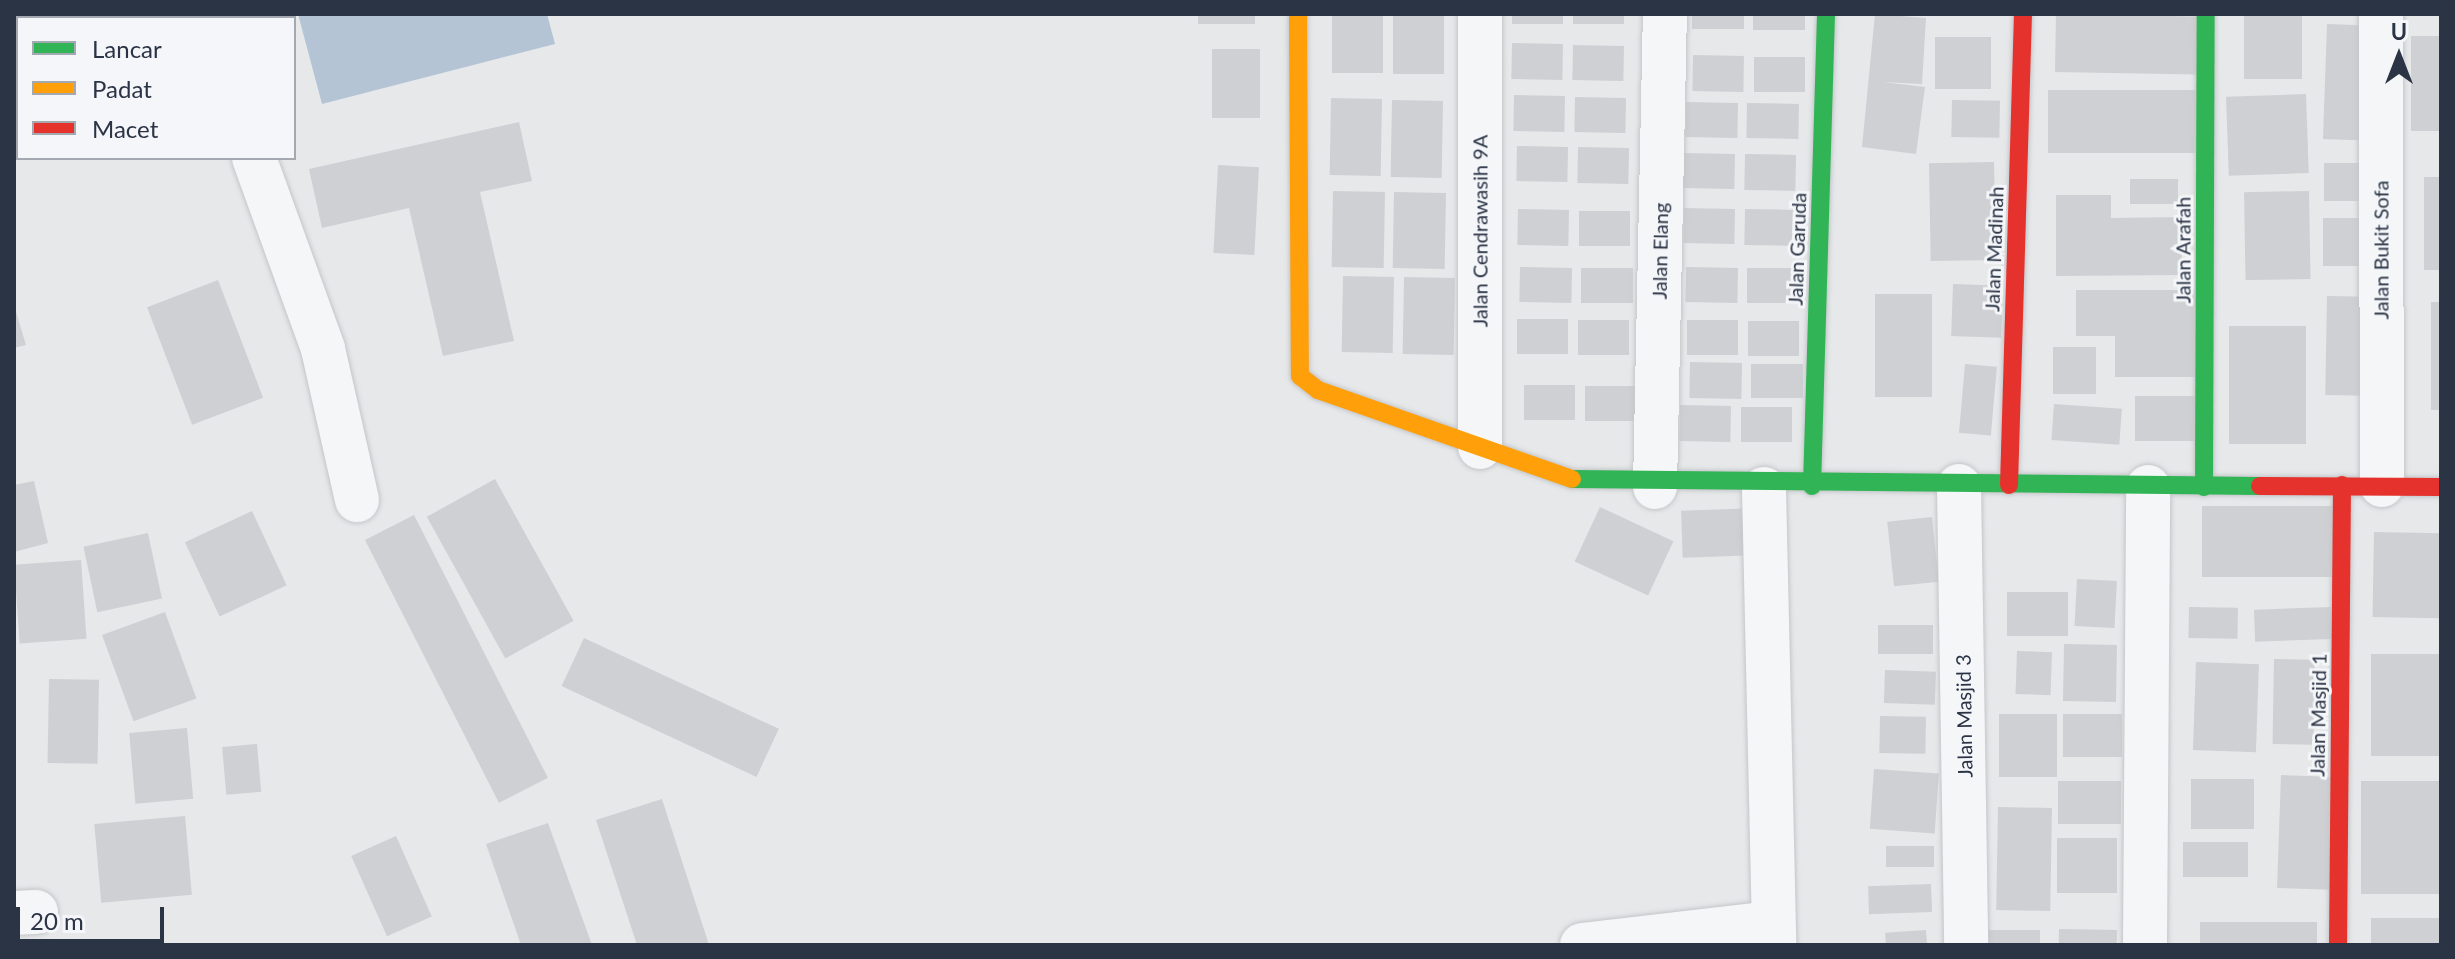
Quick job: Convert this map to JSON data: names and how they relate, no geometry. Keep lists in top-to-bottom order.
{
  "streets": {
    "street": [
      "Jalan Cendrawasih 9A",
      "Jalan Garuda",
      "Jalan Madinah",
      "Jalan Arafah",
      "Jalan Bukit Sofa",
      "Jalan Elang",
      "Jalan Masjid 1",
      "Jalan Masjid 3"
    ]
  },
  "crossings": [
    ["Jalan Bukit Sofa", "Jalan Masjid 1"]
  ],
  "legend": ["Lancar", "Padat", "Macet"],
  "scale_bar": "20 m",
  "north": "top"
}
